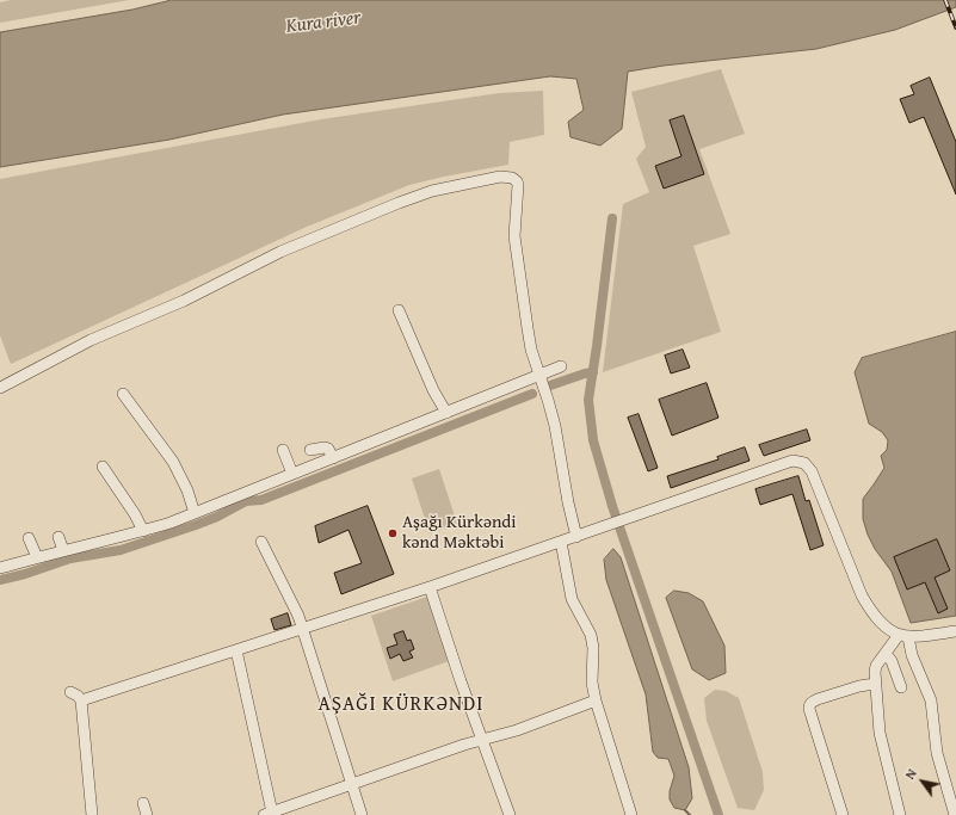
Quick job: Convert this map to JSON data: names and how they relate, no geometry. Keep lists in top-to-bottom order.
{
  "districts": ["AŞAĞI KÜRKƏNDI"],
  "water": ["Kura river"],
  "places": ["Aşağı Kürkəndi kənd Məktəbi"],
  "north": "top left"
}
